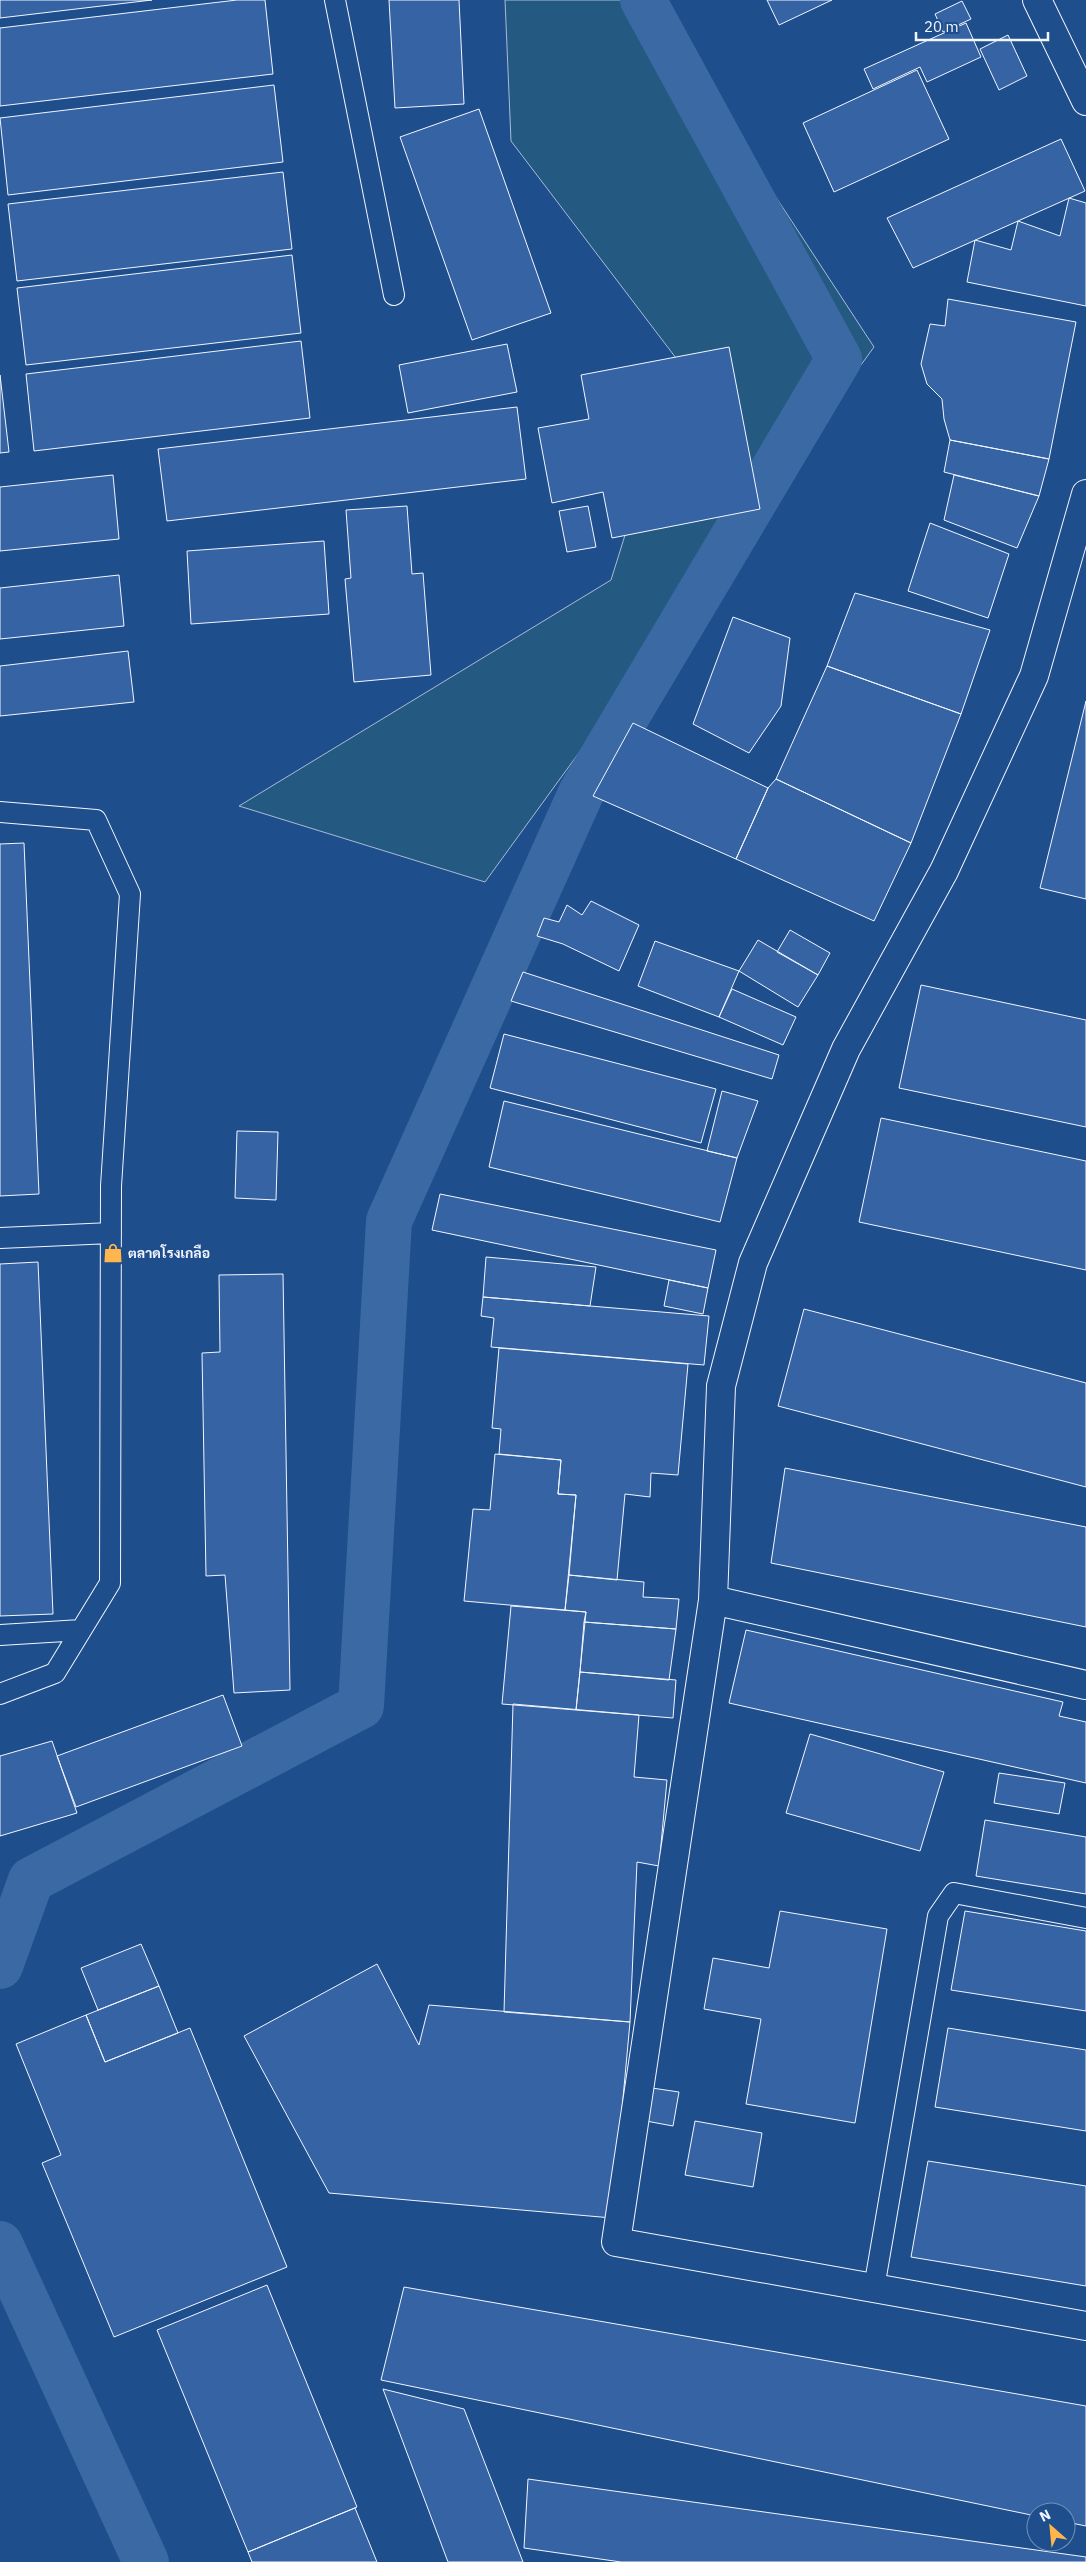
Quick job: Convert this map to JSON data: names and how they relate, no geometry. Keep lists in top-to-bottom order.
{
  "places": {
    "shop": ["ตลาดโรงเกลือ"]
  },
  "scale_bar": "20 m",
  "north": "top left"
}
